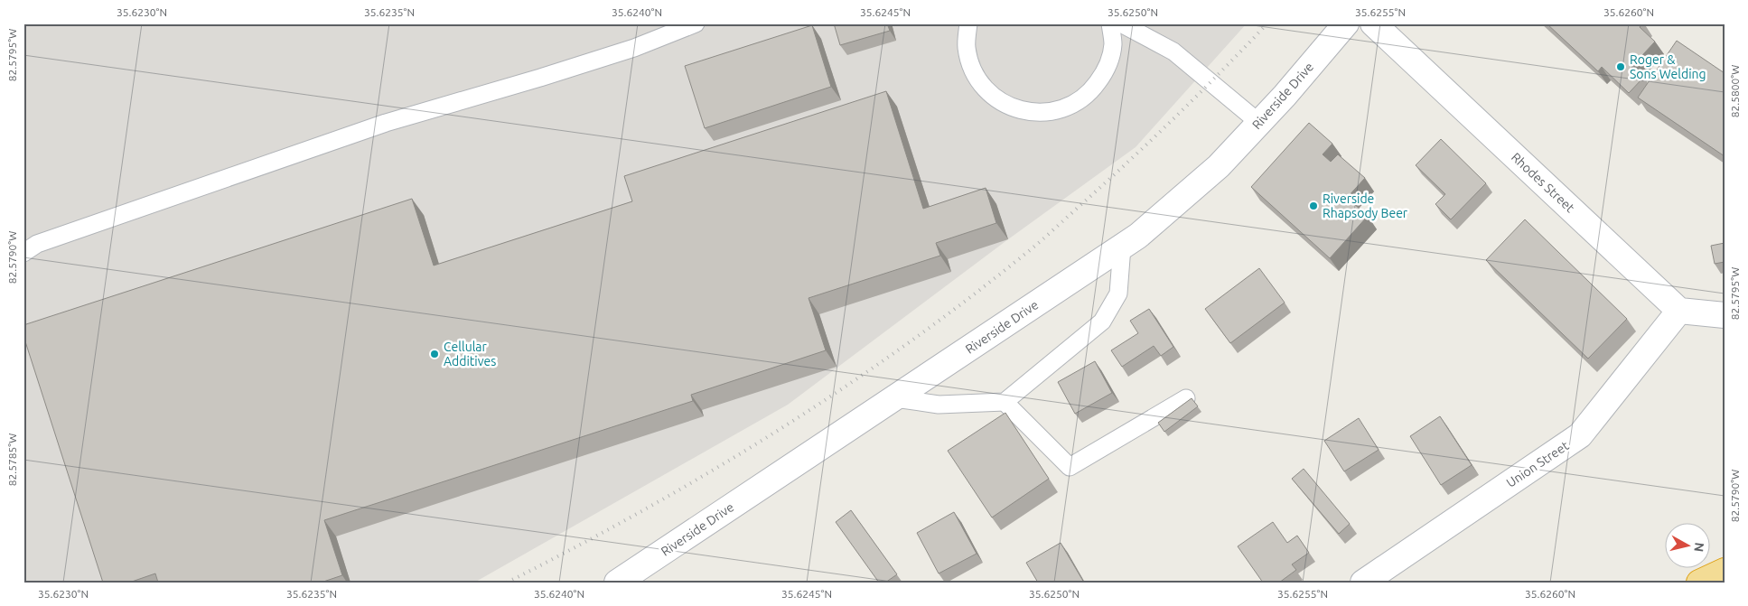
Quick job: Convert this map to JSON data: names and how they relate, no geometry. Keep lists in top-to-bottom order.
{
  "streets": {
    "main road": ["Riverside Drive", "Rhodes Street", "Union Street"]
  },
  "crossings": [
    ["Rhodes Street", "Union Street"]
  ],
  "places": ["Roger & Sons Welding", "Riverside Rhapsody Beer", "Cellular Additives"],
  "north": "right",
  "coordinates": [
    "35.6230°N",
    "35.6235°N",
    "35.6240°N",
    "35.6245°N",
    "35.6250°N",
    "35.6255°N",
    "35.6260°N",
    "82.5795°W",
    "82.5800°W",
    "82.5790°W",
    "82.5785°W"
  ]
}
